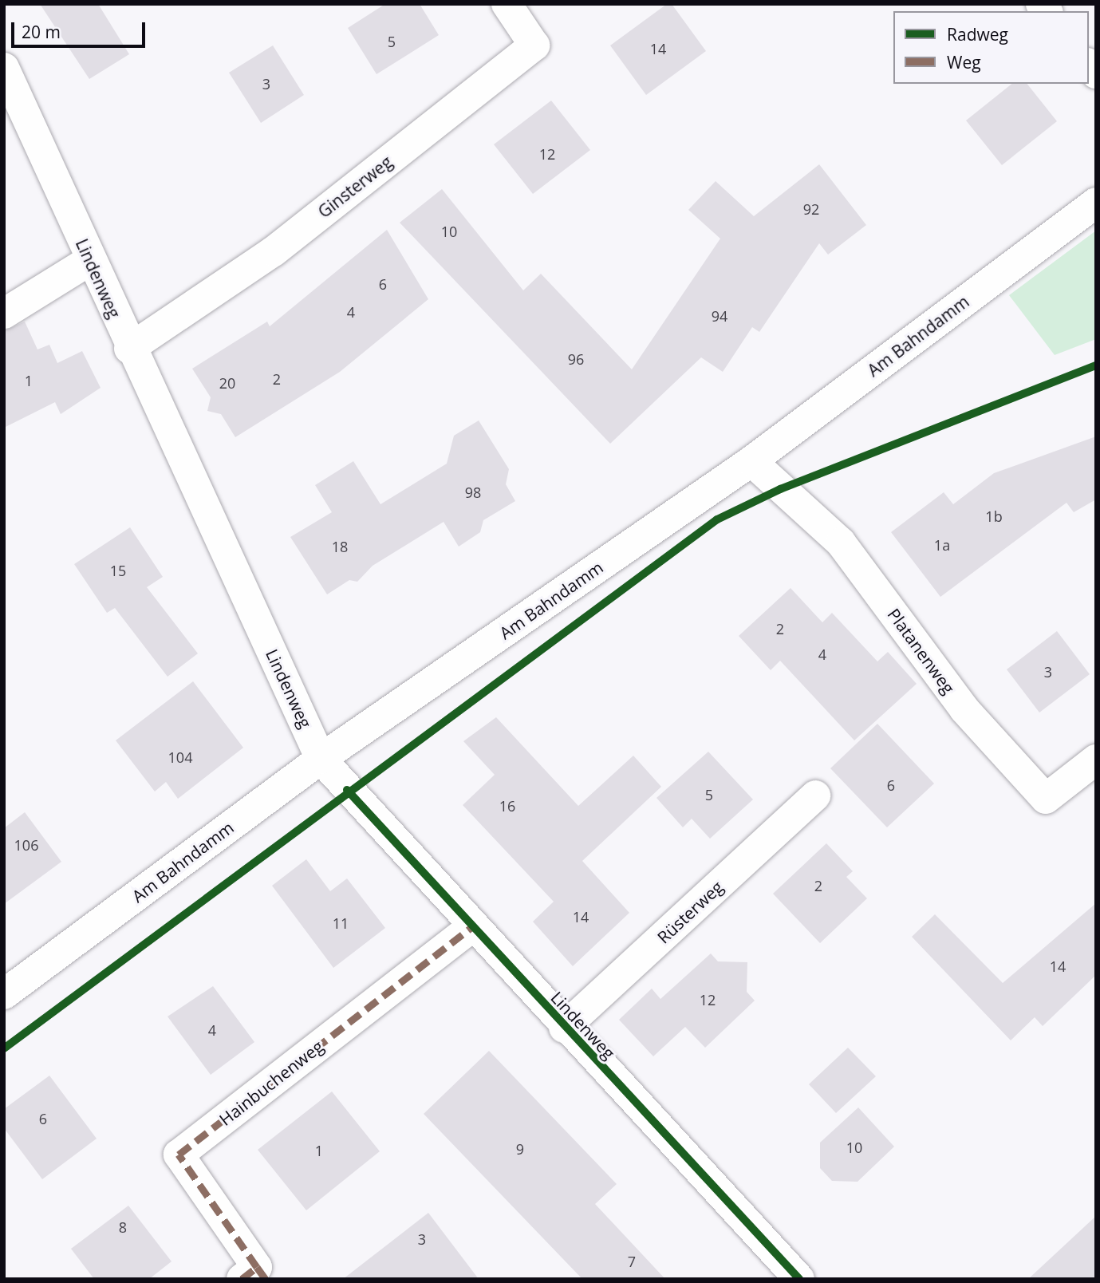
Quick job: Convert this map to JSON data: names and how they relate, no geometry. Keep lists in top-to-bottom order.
{
  "streets": {
    "street": [
      "Ginsterweg",
      "Lindenweg",
      "Am Bahndamm",
      "Platanenweg",
      "Rüsterweg",
      "Hainbuchenweg"
    ]
  },
  "crossings": [
    ["Ginsterweg", "Lindenweg"],
    ["Lindenweg", "Am Bahndamm"],
    ["Lindenweg", "Rüsterweg"],
    ["Lindenweg", "Hainbuchenweg"],
    ["Am Bahndamm", "Platanenweg"]
  ],
  "house_numbers": [
    "5",
    "14",
    "3",
    "12",
    "92",
    "10",
    "6",
    "4",
    "94",
    "96",
    "2",
    "1",
    "20",
    "98",
    "1b",
    "1a",
    "18",
    "15",
    "2",
    "4",
    "3",
    "104",
    "6",
    "5",
    "16",
    "106",
    "2",
    "14",
    "11",
    "14",
    "12",
    "4",
    "6",
    "10",
    "9",
    "1",
    "8",
    "3",
    "7"
  ],
  "legend": ["Radweg", "Weg"],
  "scale_bar": "20 m"
}
